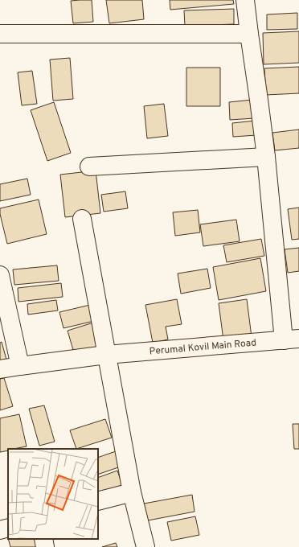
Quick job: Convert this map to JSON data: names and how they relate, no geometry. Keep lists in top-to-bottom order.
{
  "streets": {
    "street": ["Perumal Kovil Main Road"]
  }
}
